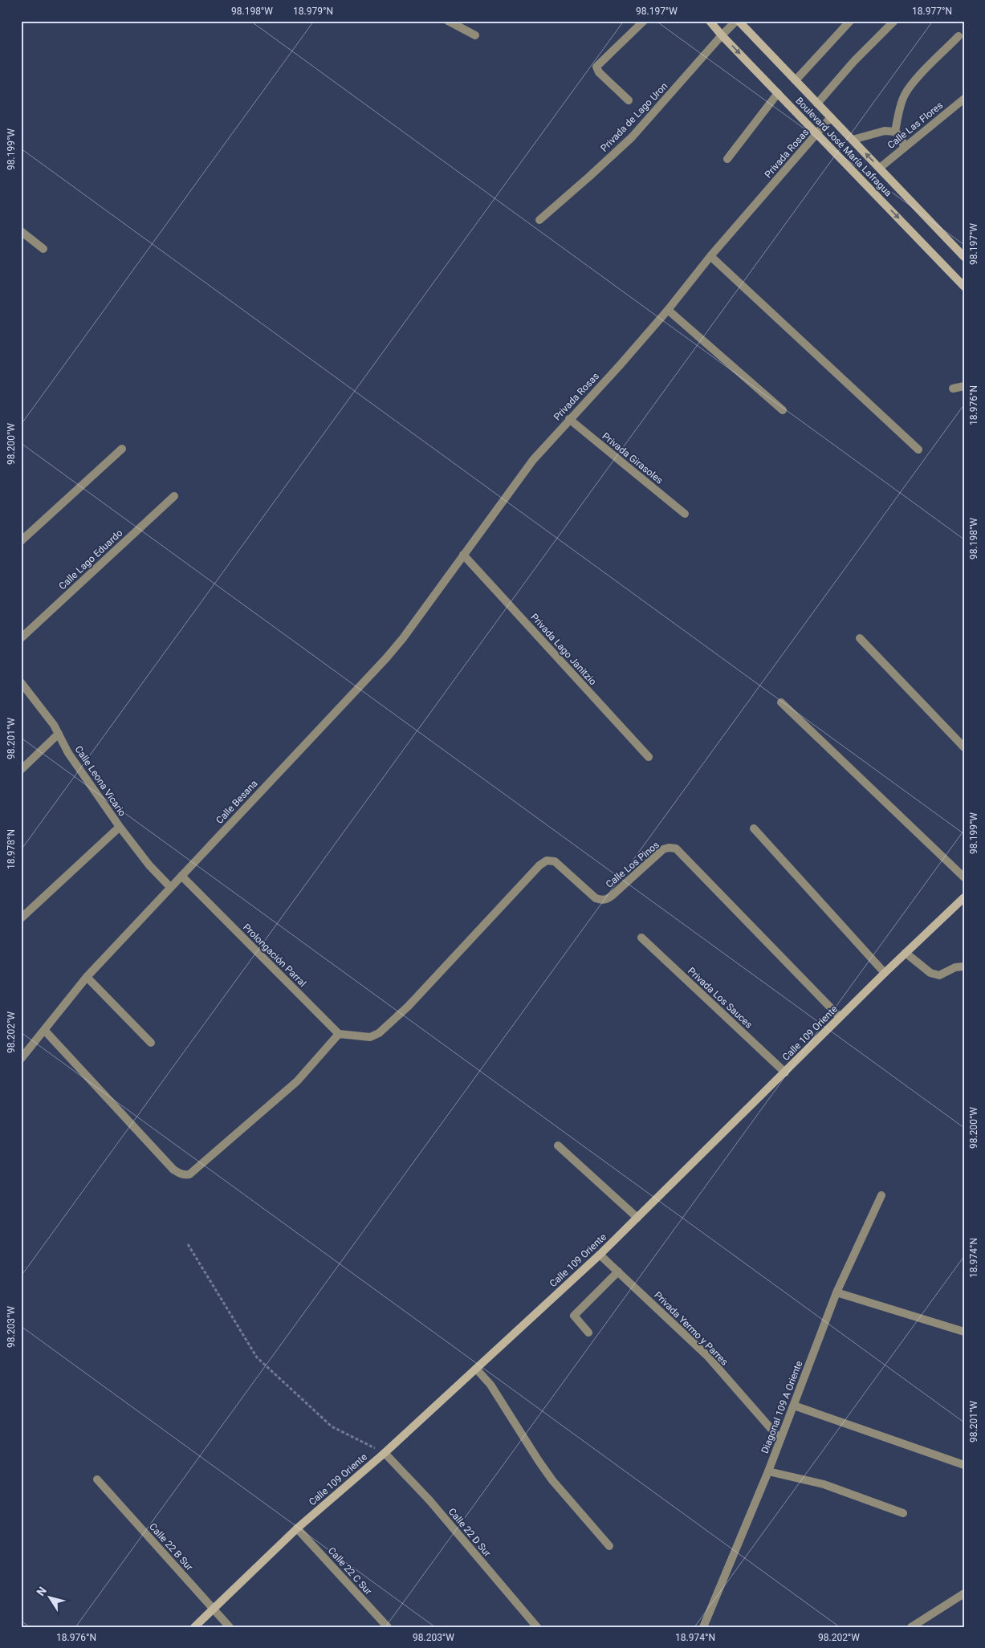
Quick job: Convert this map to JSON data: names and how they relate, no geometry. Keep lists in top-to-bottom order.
{
  "streets": {
    "street": [
      "Privada de Lago Uron",
      "Calle Las Flores",
      "Boulevard José María Lafragua",
      "Privada Rosas",
      "Privada Girasoles",
      "Calle Lago Eduardo",
      "Privada Lago Janitzio",
      "Calle Leona Vicario",
      "Calle Besana",
      "Calle Los Pinos",
      "Prolongación Parral",
      "Privada Los Sauces",
      "Calle 109 Oriente",
      "Privada Yermo y Parres",
      "Diagonal 109 A Oriente",
      "Calle 22 D Sur",
      "Calle 22 B Sur",
      "Calle 22 C Sur"
    ]
  },
  "crossings": [
    ["Privada de Lago Uron", "Boulevard José María Lafragua"],
    ["Calle Las Flores", "Boulevard José María Lafragua"],
    ["Boulevard José María Lafragua", "Privada Rosas"],
    ["Privada Rosas", "Privada Girasoles"],
    ["Privada Rosas", "Privada Lago Janitzio"],
    ["Privada Rosas", "Calle Besana"],
    ["Privada Lago Janitzio", "Calle Besana"],
    ["Calle Leona Vicario", "Calle Besana"],
    ["Calle Besana", "Prolongación Parral"],
    ["Calle Los Pinos", "Prolongación Parral"],
    ["Calle Los Pinos", "Calle 109 Oriente"],
    ["Privada Los Sauces", "Calle 109 Oriente"],
    ["Calle 109 Oriente", "Privada Yermo y Parres"],
    ["Calle 109 Oriente", "Calle 22 D Sur"],
    ["Calle 109 Oriente", "Calle 22 B Sur"],
    ["Calle 109 Oriente", "Calle 22 C Sur"],
    ["Privada Yermo y Parres", "Diagonal 109 A Oriente"]
  ],
  "north": "top left",
  "coordinates": [
    "98.198°W",
    "18.979°N",
    "98.197°W",
    "18.977°N",
    "98.199°W",
    "18.976°N",
    "98.200°W",
    "98.201°W",
    "18.978°N",
    "98.202°W",
    "18.974°N",
    "98.203°W"
  ]
}
